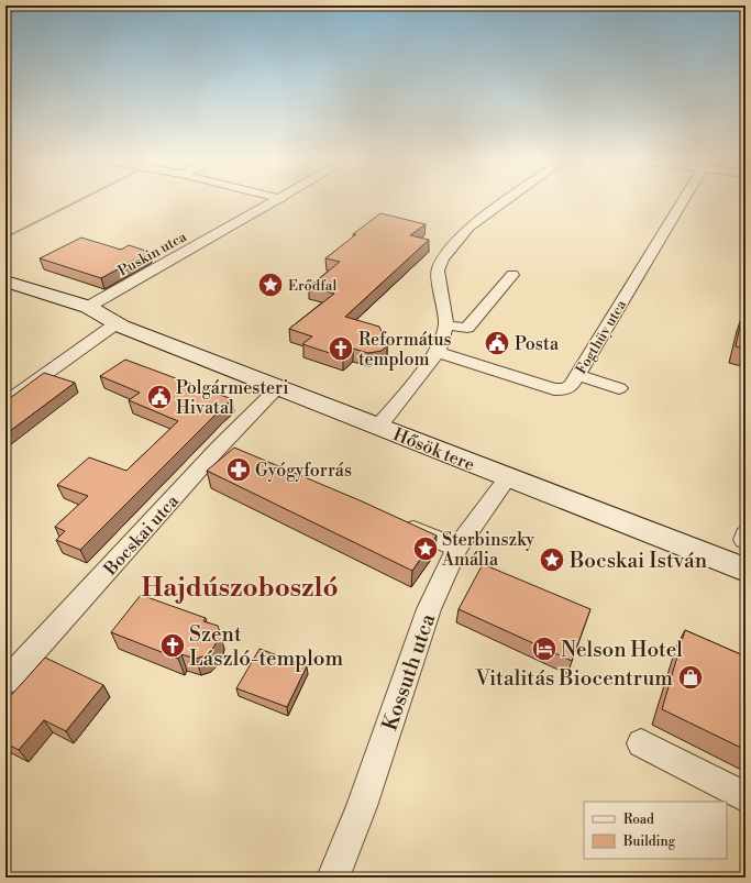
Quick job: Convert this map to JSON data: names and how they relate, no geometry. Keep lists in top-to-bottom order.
{
  "streets": {
    "street": [
      "Puskin utca",
      "Fogthüy utca",
      "Hősök tere",
      "Bocskai utca",
      "Kossuth utca"
    ]
  },
  "crossings": [
    ["Puskin utca", "Hősök tere"],
    ["Hősök tere", "Bocskai utca"],
    ["Hősök tere", "Kossuth utca"]
  ],
  "districts": ["Hajdúszoboszló"],
  "places": {
    "place": ["Erődfal", "Sterbinszky Amália", "Bocskai István"],
    "public building": ["Posta", "Polgármesteri Hivatal"],
    "church": ["Református templom", "Szent László-templom"],
    "pharmacy": ["Gyógyforrás"],
    "hotel": ["Nelson Hotel"],
    "shop": ["Vitalitás Biocentrum"]
  },
  "legend": ["Road", "Building"]
}
